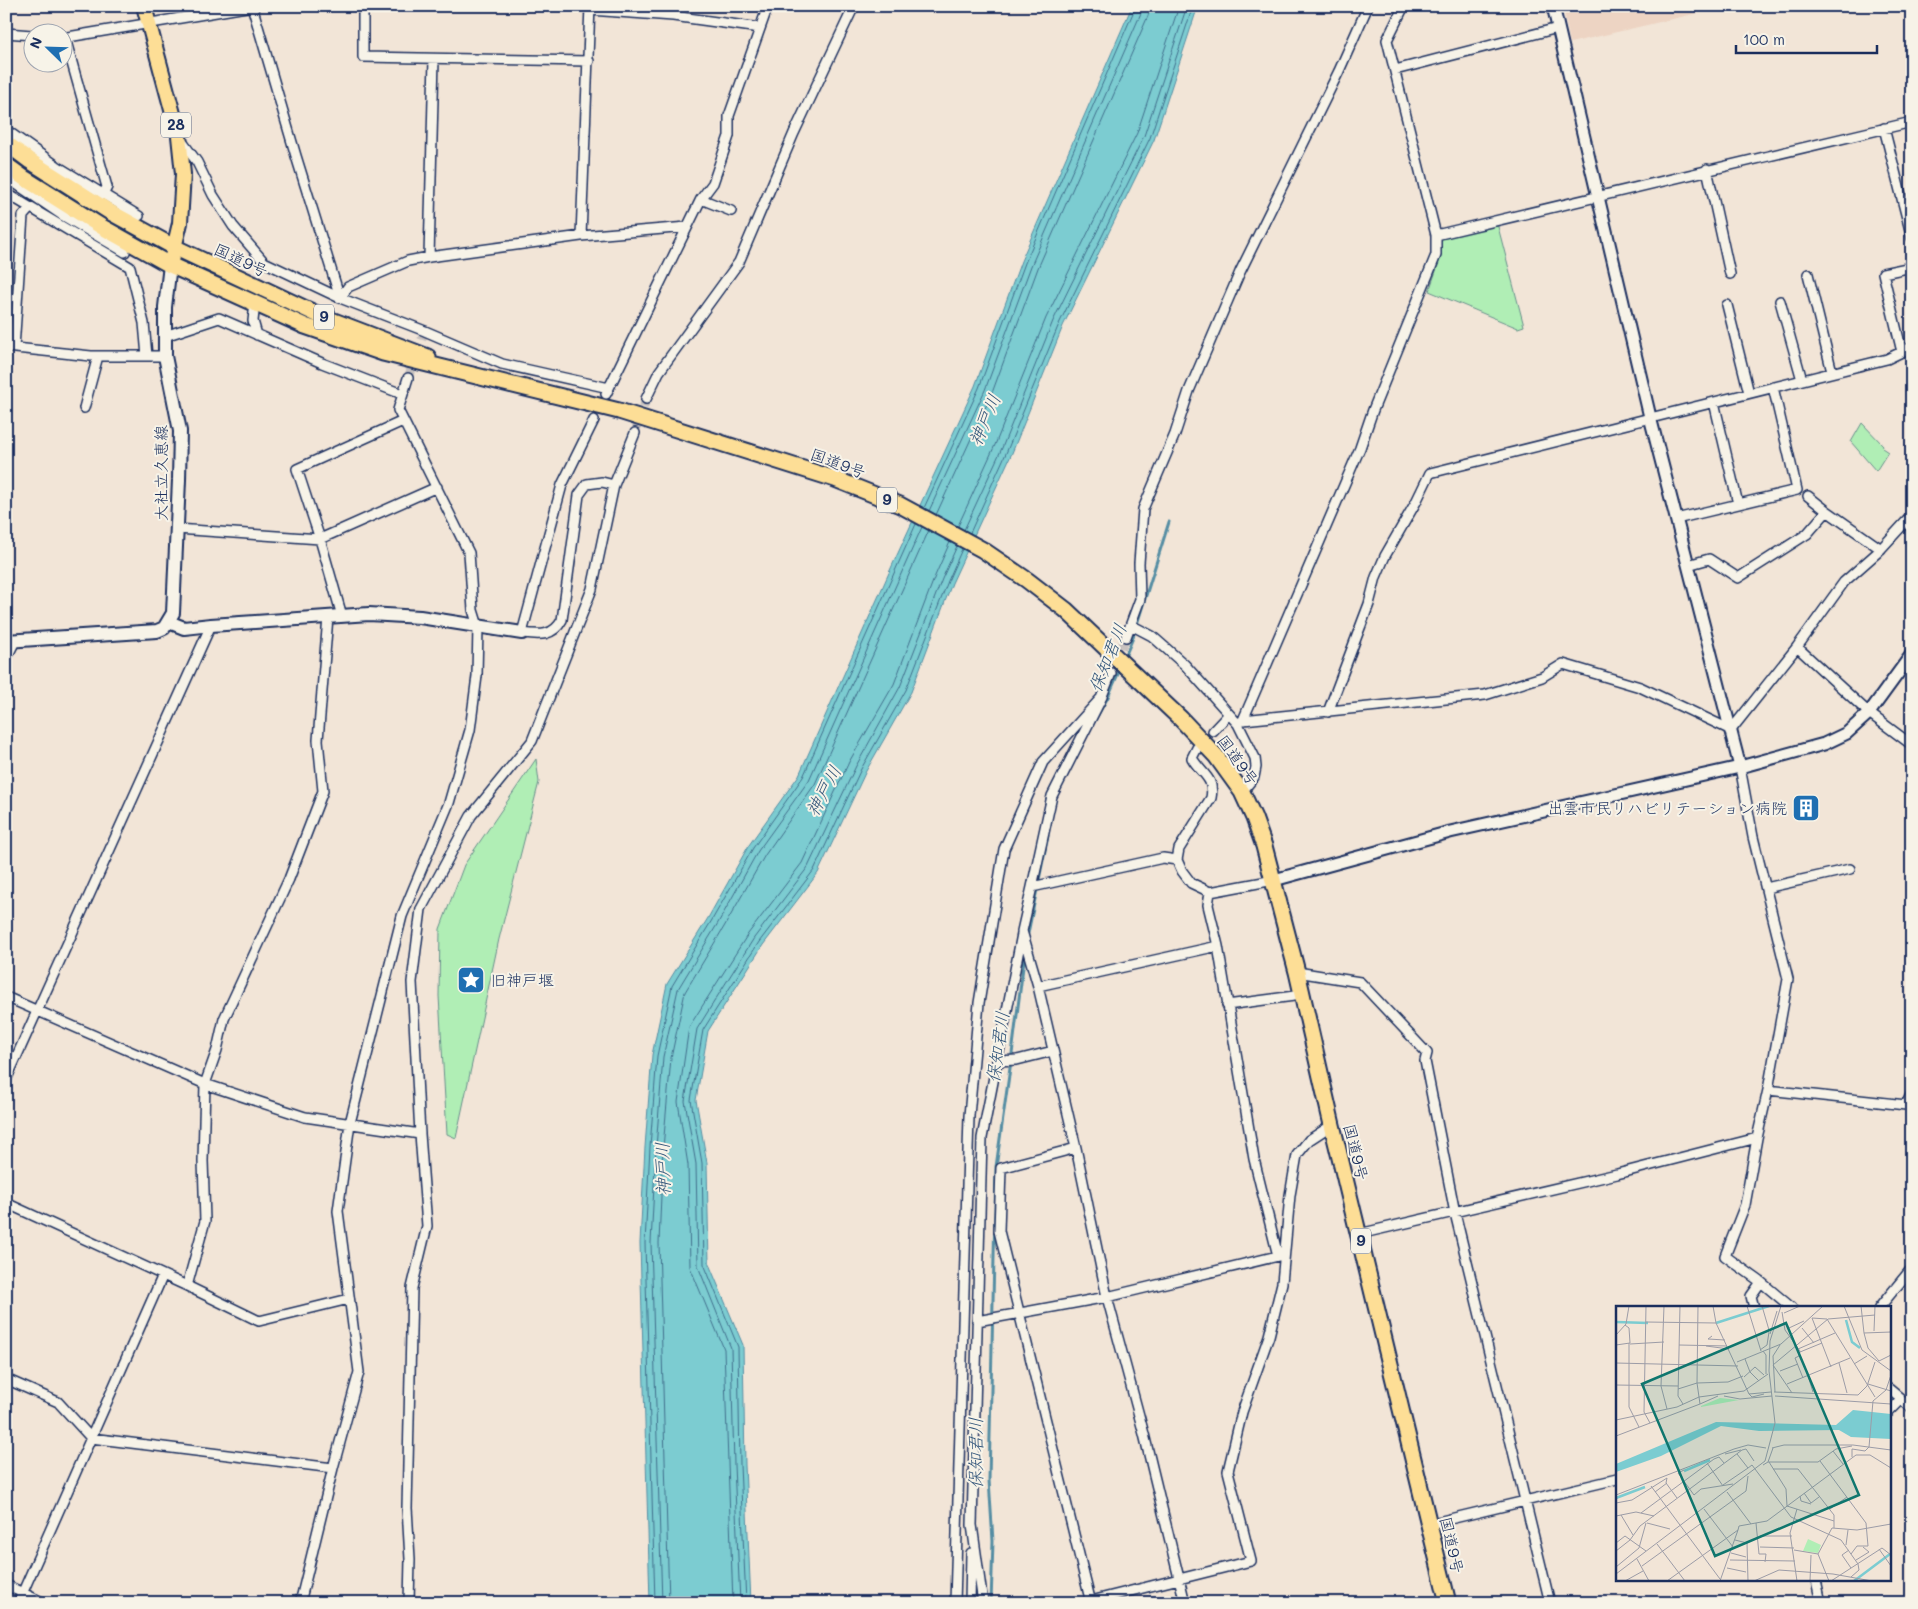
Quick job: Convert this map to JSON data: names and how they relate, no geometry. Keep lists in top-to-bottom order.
{
  "streets": {
    "highway": ["国道9号", "9"],
    "main road": ["28", "大社立久恵線"]
  },
  "crossings": [
    ["28", "国道9号"],
    ["28", "大社立久恵線"],
    ["国道9号", "大社立久恵線"]
  ],
  "water": ["神戸川", "保知君川"],
  "places": {
    "building": ["出雲市民リハビリテーション病院"],
    "place": ["旧神戸堰"]
  },
  "scale_bar": "100 m",
  "north": "top left"
}
